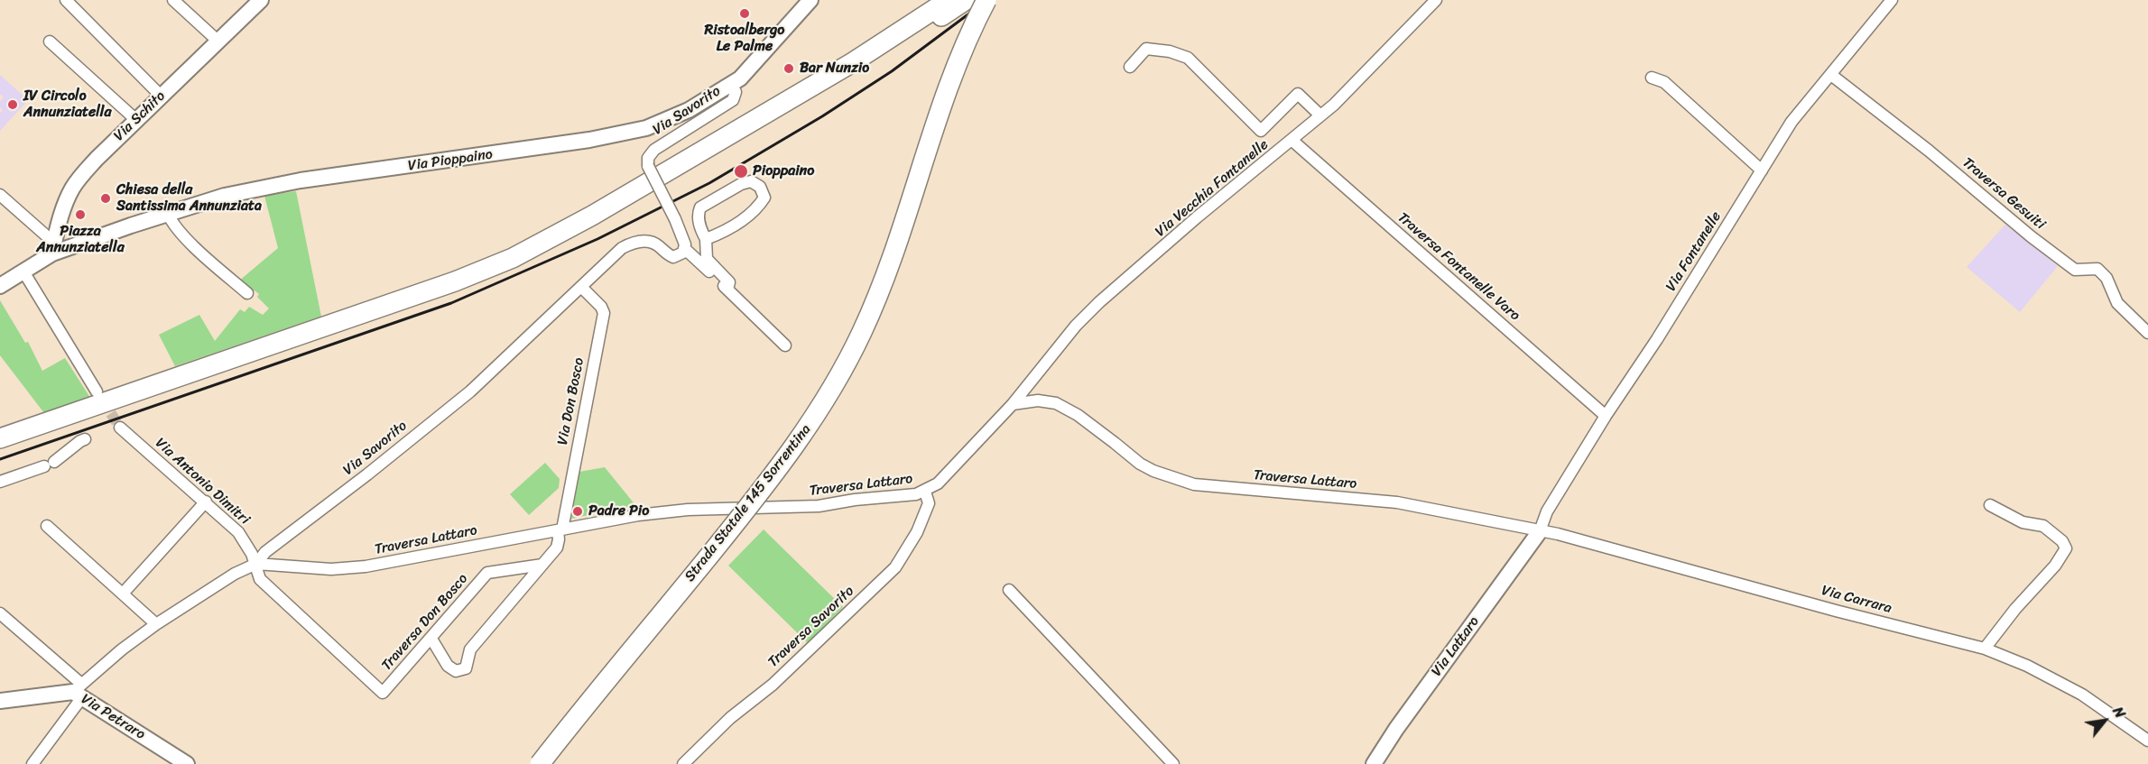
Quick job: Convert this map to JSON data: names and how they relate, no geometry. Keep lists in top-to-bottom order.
{
  "streets": {
    "highway": ["Strada Statale 145 Sorrentina"],
    "main road": [
      "Via Schito",
      "Via Pioppaino",
      "Via Lattaro",
      "Via Petraro"
    ],
    "street": [
      "Via Savorito",
      "Via Vecchia Fontanelle",
      "Traversa Gesuiti",
      "Via Fontanelle",
      "Traversa Fontanelle Varo",
      "Via Don Bosco",
      "Traversa Lattaro",
      "Via Antonio Dimitri",
      "Via Carrara",
      "Traversa Don Bosco",
      "Traversa Savorito"
    ]
  },
  "crossings": [
    ["Via Savorito", "Via Pioppaino"],
    ["Via Savorito", "Via Don Bosco"],
    ["Via Savorito", "Traversa Lattaro"],
    ["Via Savorito", "Via Antonio Dimitri"],
    ["Via Savorito", "Traversa Don Bosco"],
    ["Via Savorito", "Via Petraro"],
    ["Via Schito", "Via Pioppaino"],
    ["Via Vecchia Fontanelle", "Traversa Fontanelle Varo"],
    ["Via Vecchia Fontanelle", "Traversa Lattaro"],
    ["Traversa Gesuiti", "Via Fontanelle"],
    ["Via Fontanelle", "Traversa Fontanelle Varo"],
    ["Via Fontanelle", "Traversa Lattaro"],
    ["Via Fontanelle", "Via Carrara"],
    ["Via Fontanelle", "Via Lattaro"],
    ["Via Don Bosco", "Traversa Lattaro"],
    ["Via Don Bosco", "Traversa Don Bosco"],
    ["Traversa Lattaro", "Via Antonio Dimitri"],
    ["Traversa Lattaro", "Via Carrara"],
    ["Traversa Lattaro", "Traversa Don Bosco"],
    ["Traversa Lattaro", "Traversa Savorito"],
    ["Traversa Lattaro", "Via Lattaro"],
    ["Via Antonio Dimitri", "Traversa Don Bosco"],
    ["Via Carrara", "Via Lattaro"]
  ],
  "places": [
    "Ristoalbergo Le Palme",
    "Bar Nunzio",
    "IV Circolo Annunziatella",
    "Pioppaino",
    "Chiesa della Santissima Annunziata",
    "Piazza Annunziatella",
    "Padre Pio"
  ],
  "north": "top right"
}
